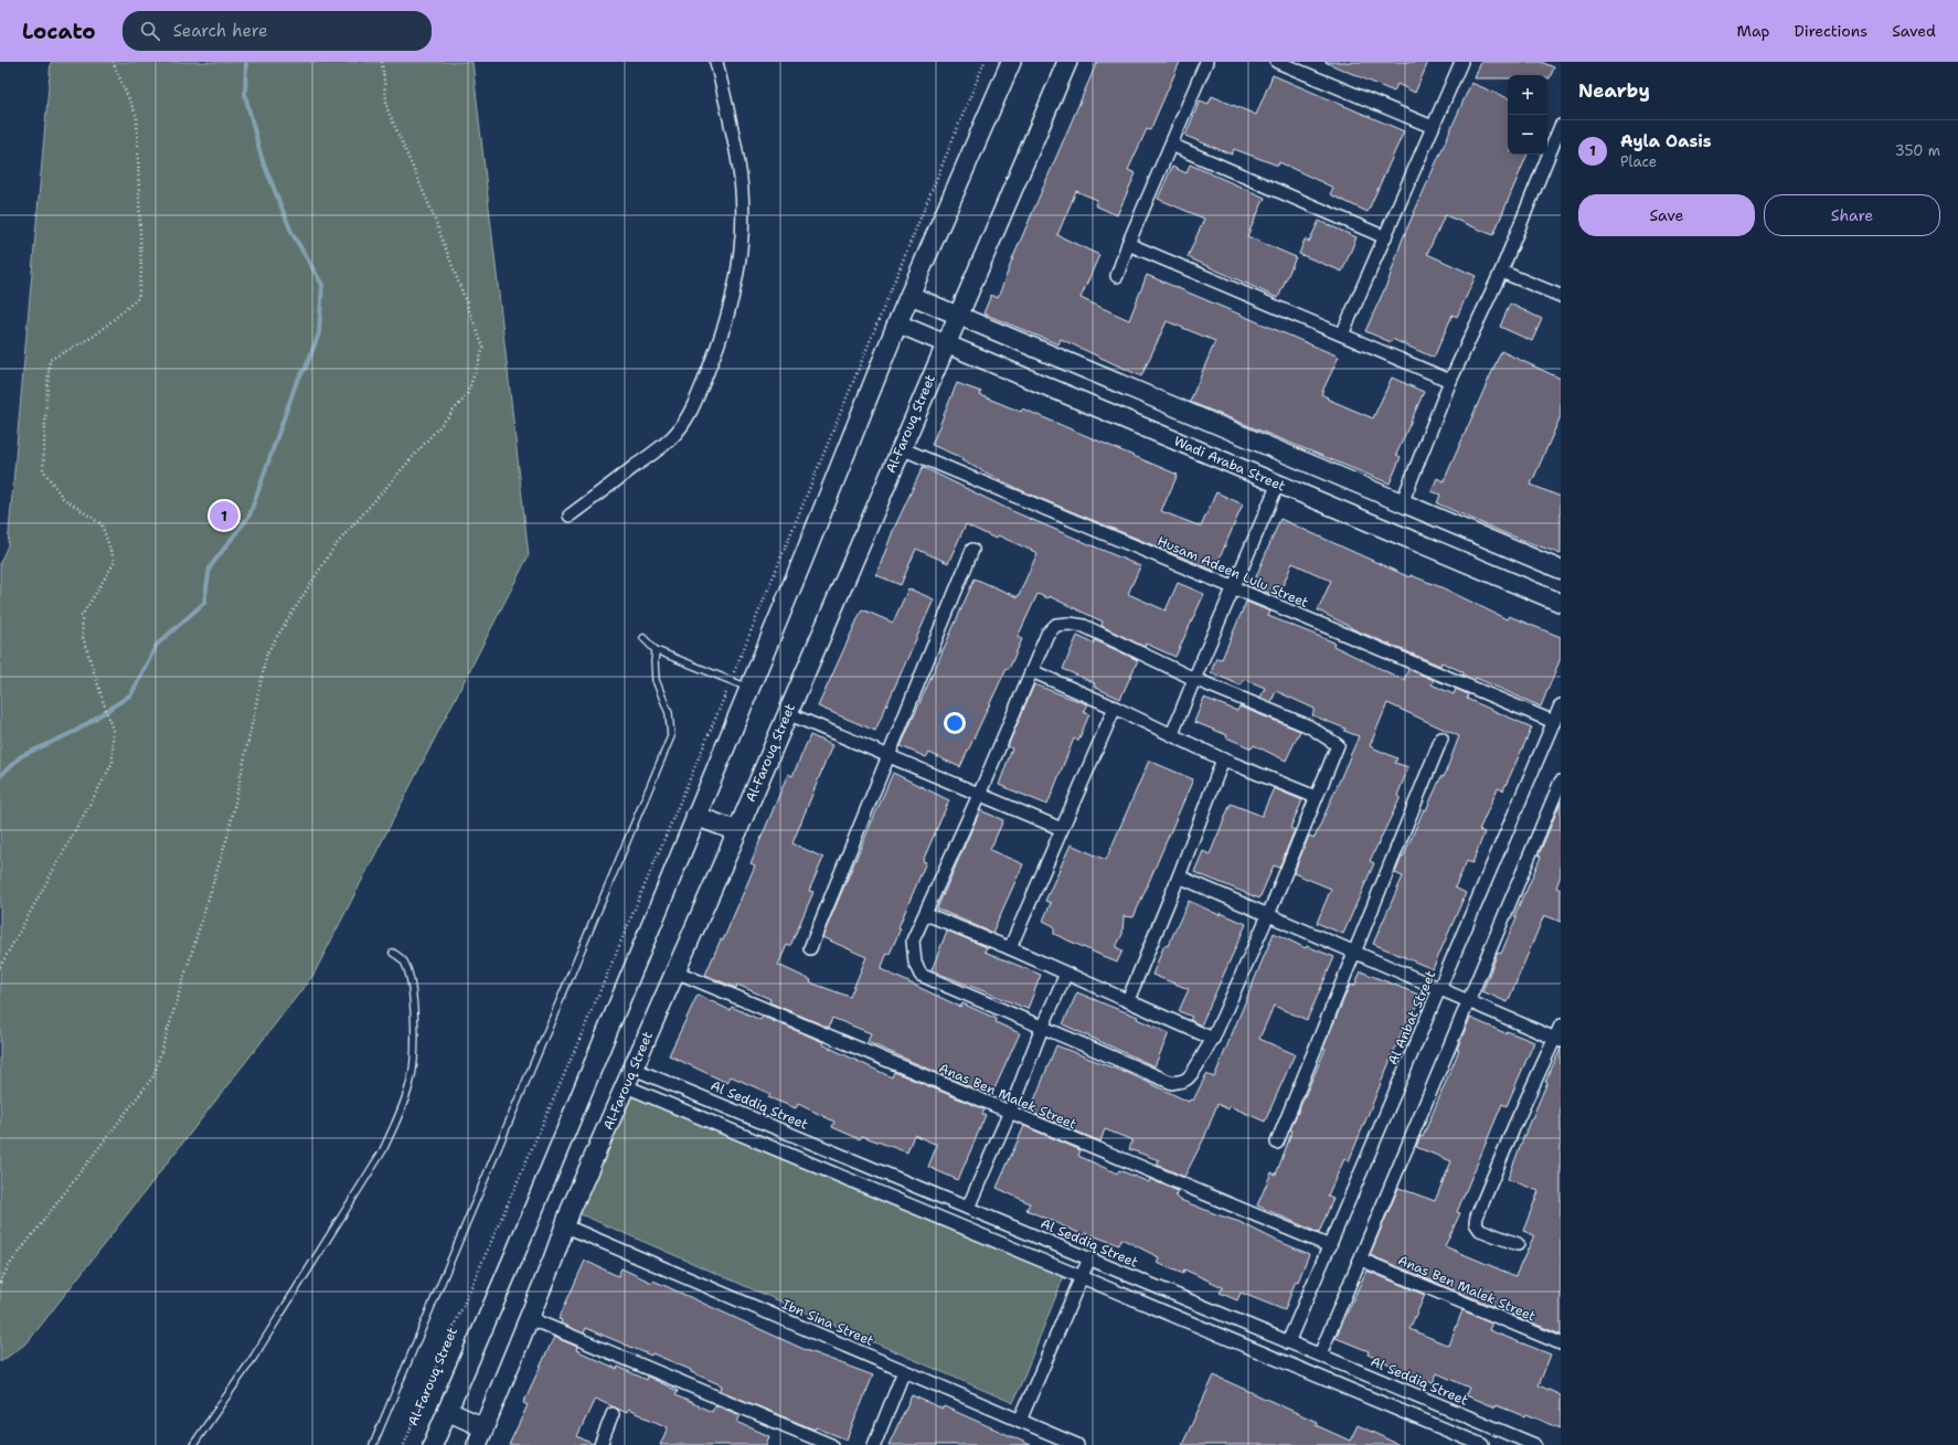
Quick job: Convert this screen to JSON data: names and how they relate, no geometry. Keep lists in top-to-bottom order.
{
  "streets": {
    "main road": ["Al-Farouq Street", "Wadi Araba Street"],
    "street": [
      "Husam Adeen Lulu Street",
      "Al Anbat Street",
      "Anas Ben Malek Street",
      "Al Seddiq Street",
      "Ibn Sina Street"
    ]
  },
  "crossings": [
    ["Al-Farouq Street", "Wadi Araba Street"],
    ["Al-Farouq Street", "Husam Adeen Lulu Street"],
    ["Al-Farouq Street", "Anas Ben Malek Street"],
    ["Al-Farouq Street", "Al Seddiq Street"],
    ["Al-Farouq Street", "Ibn Sina Street"],
    ["Husam Adeen Lulu Street", "Al Anbat Street"],
    ["Al Anbat Street", "Anas Ben Malek Street"],
    ["Al Anbat Street", "Al Seddiq Street"]
  ],
  "page": {
    "header": "Locato",
    "search": "Search here",
    "nav": ["Map", "Directions", "Saved"],
    "heading": "Nearby",
    "map_buttons": ["+", "−"],
    "list": [
      {
        "mark": "1",
        "name": "Ayla Oasis",
        "note": "Place",
        "value": "350 m"
      }
    ],
    "buttons": ["Save", "Share"],
    "pins": "1"
  }
}
